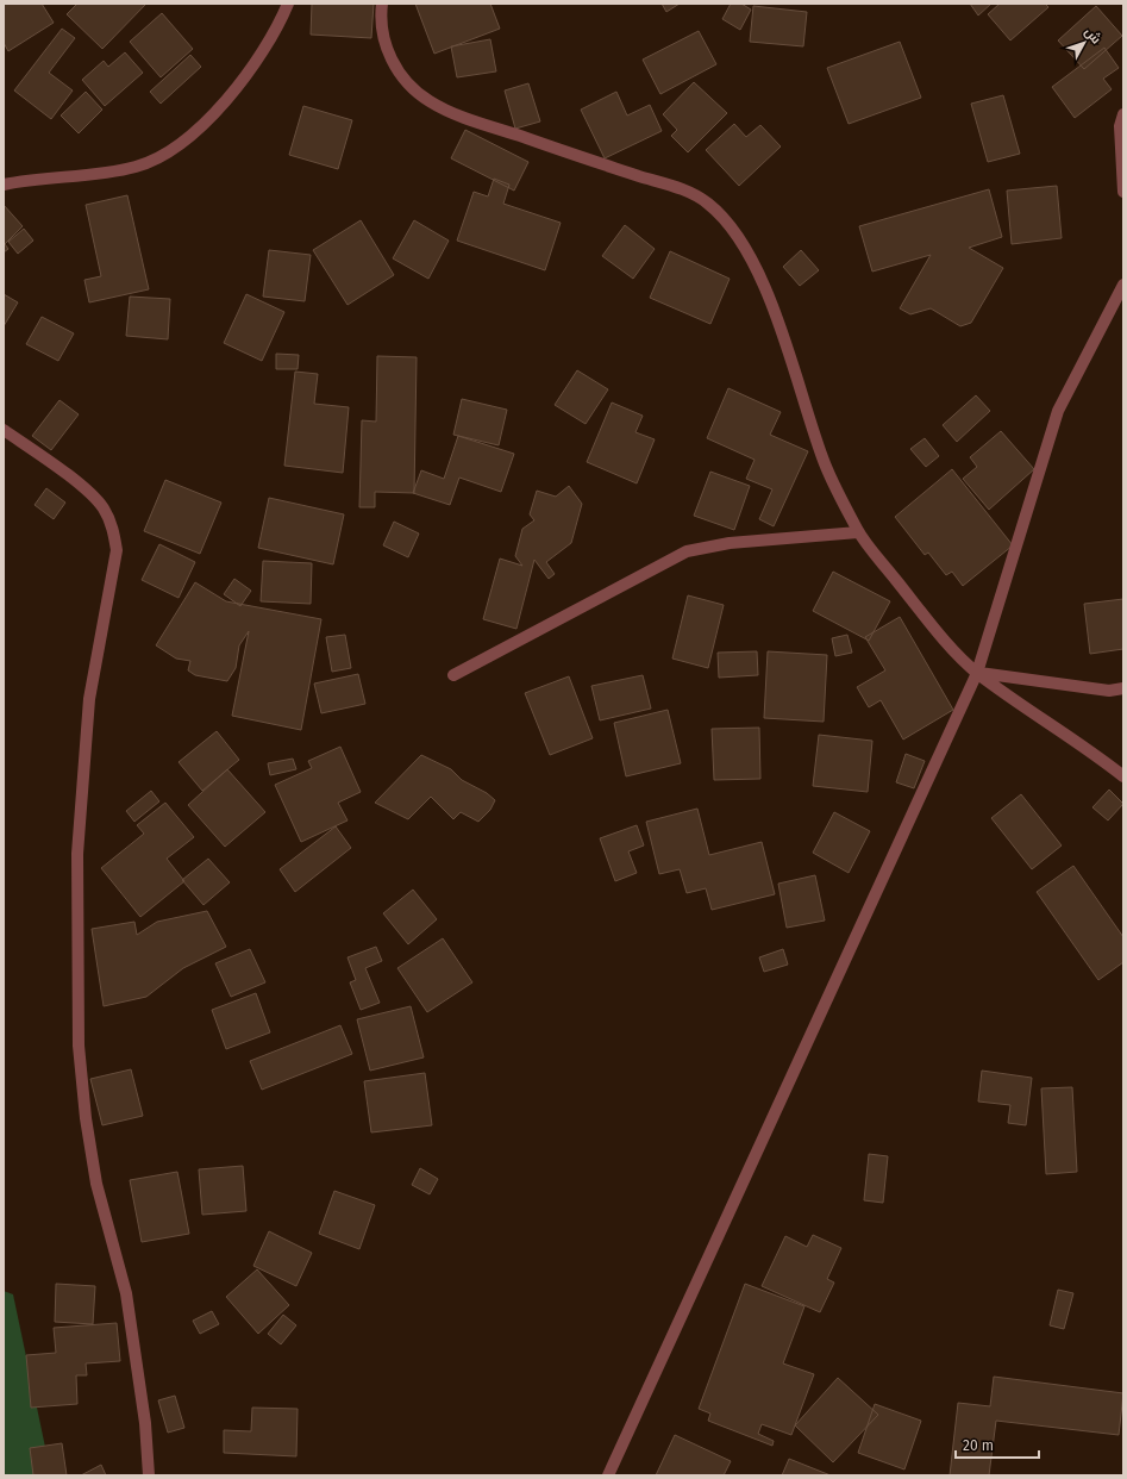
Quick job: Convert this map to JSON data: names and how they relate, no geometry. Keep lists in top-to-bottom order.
{
  "scale_bar": "20 m",
  "north": "top right"
}
